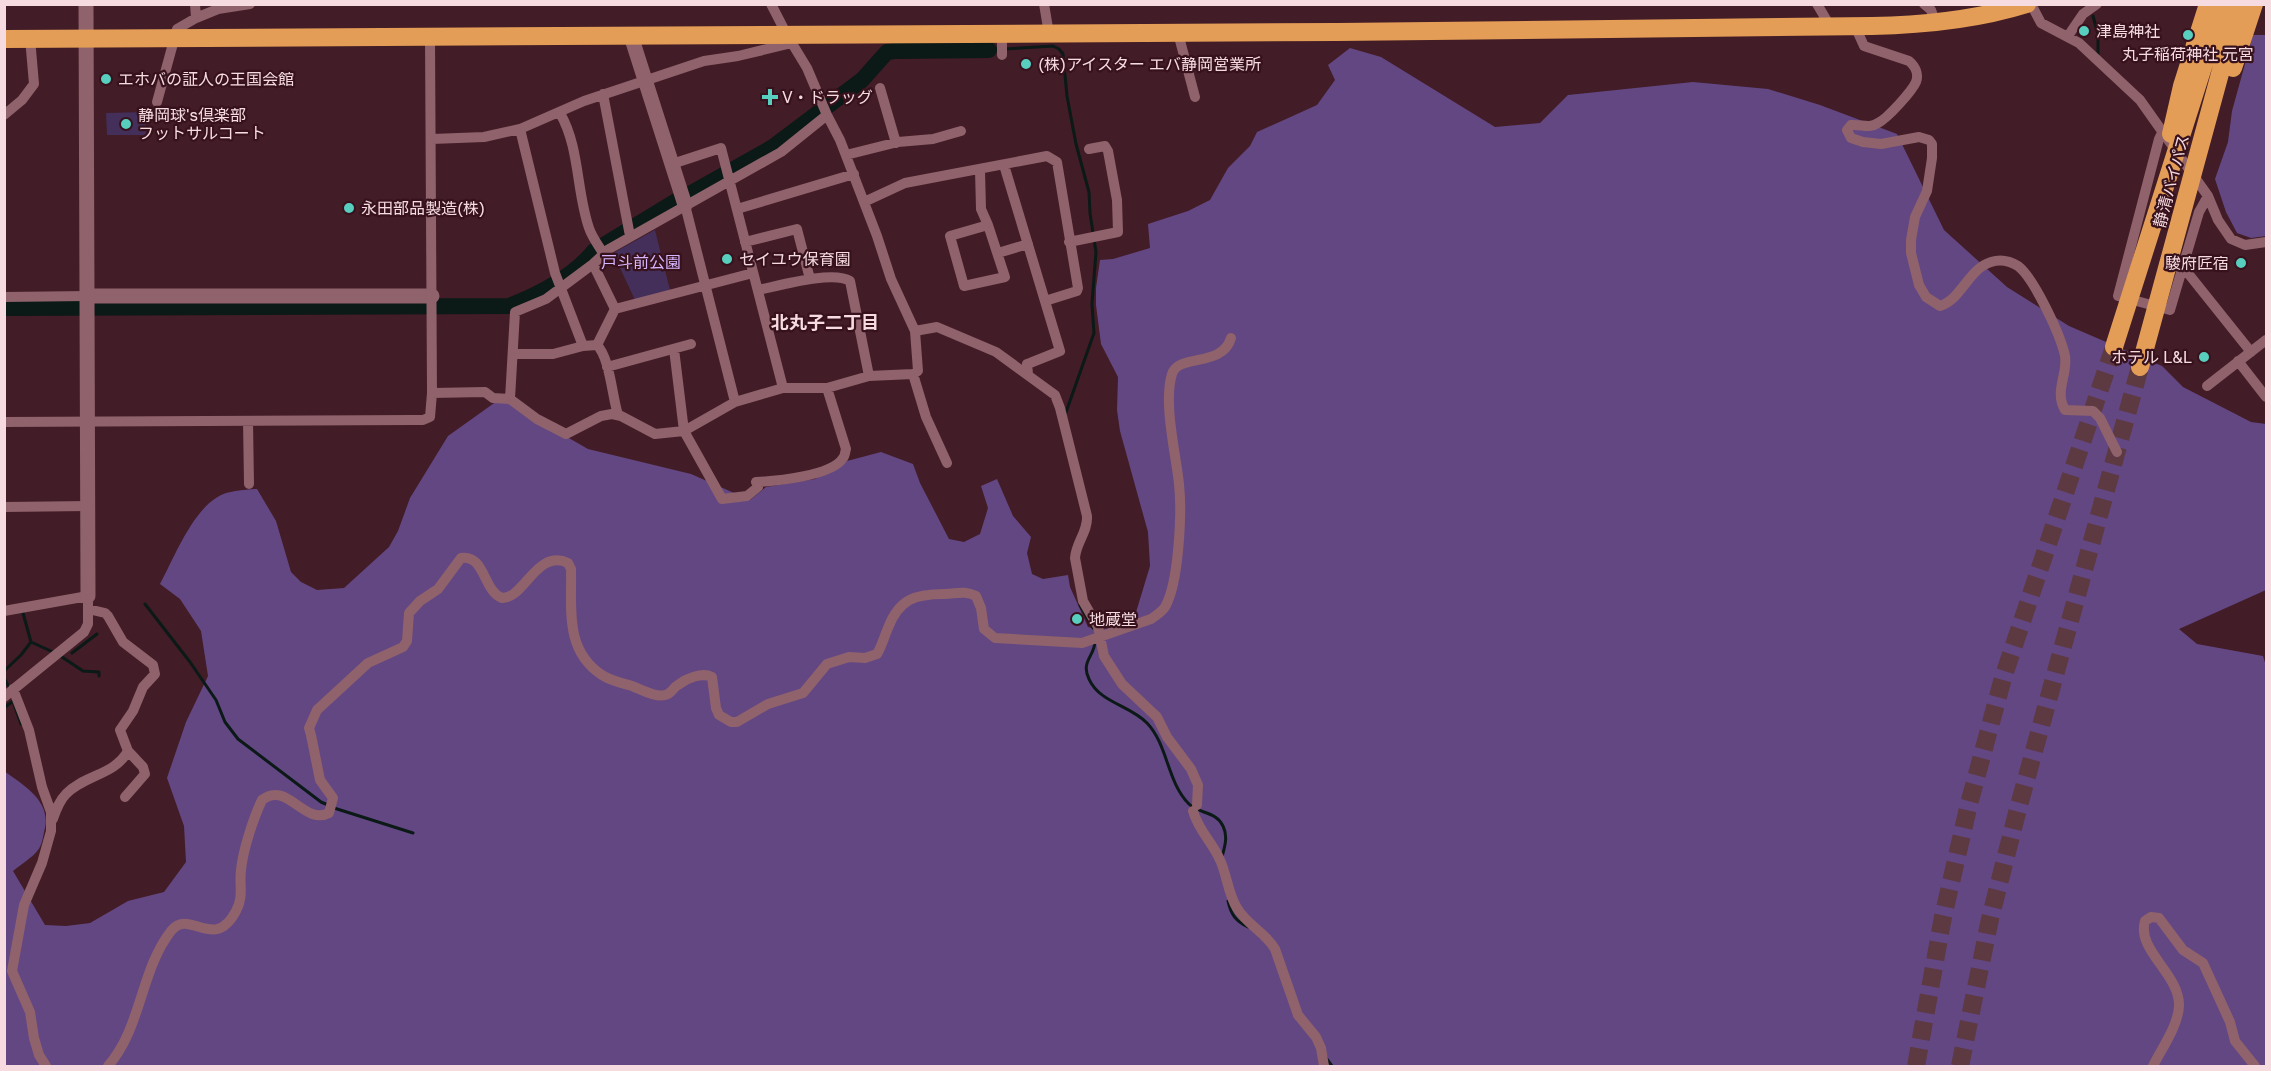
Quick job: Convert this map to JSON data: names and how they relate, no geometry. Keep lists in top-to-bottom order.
{
  "streets": {
    "highway": ["静清バイパス"]
  },
  "districts": ["北丸子二丁目"],
  "parks": ["戸斗前公園"],
  "places": {
    "other": [
      "津島神社",
      "丸子稲荷神社 元宮",
      "(株)アイスター エバ静岡営業所",
      "エホバの証人の王国会館",
      "静岡球's倶楽部 フットサルコート",
      "永田部品製造(株)",
      "セイユウ保育園",
      "駿府匠宿",
      "ホテル L&L",
      "地蔵堂"
    ],
    "health": ["V・ドラッグ"]
  }
}
